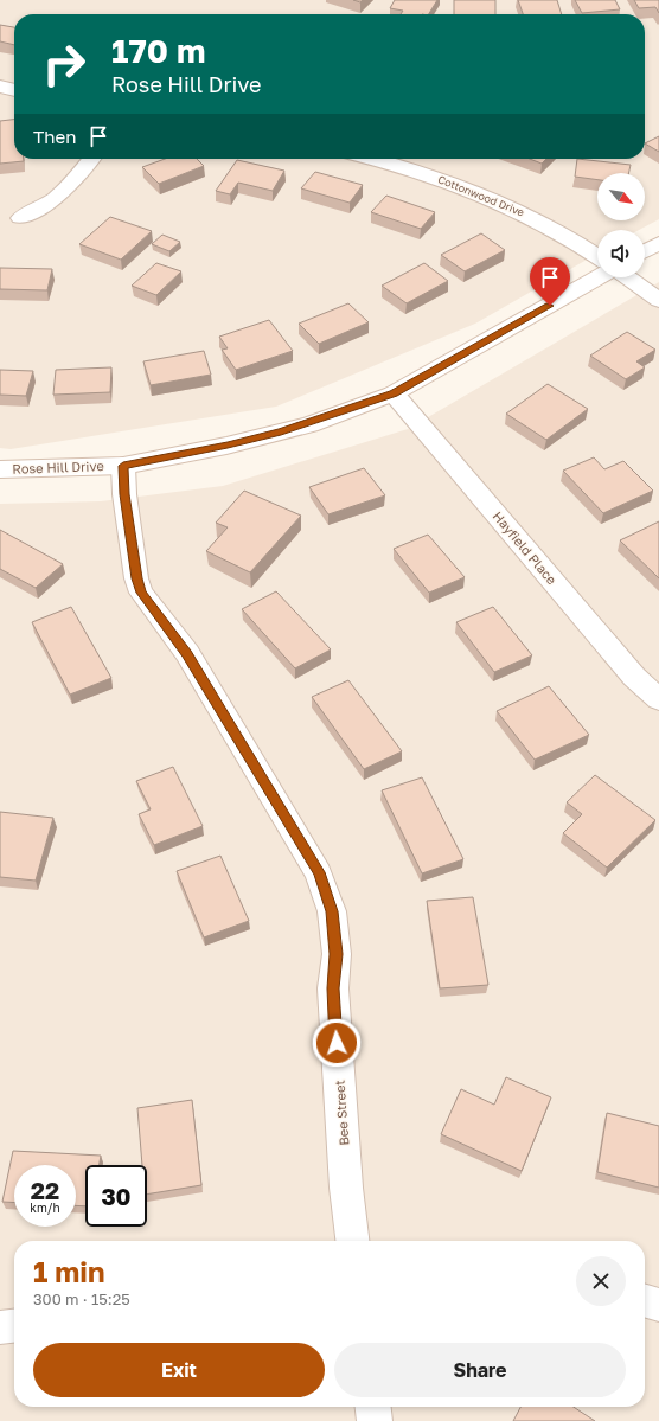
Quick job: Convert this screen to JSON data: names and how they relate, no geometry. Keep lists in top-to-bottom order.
{
  "streets": {
    "street": [
      "Cottonwood Drive",
      "Rose Hill Drive",
      "Hayfield Place",
      "Bee Street"
    ]
  },
  "crossings": [
    ["Rose Hill Drive", "Hayfield Place"],
    ["Rose Hill Drive", "Bee Street"]
  ],
  "north": "bottom right",
  "page": {
    "turn": ["170 m", "Rose Hill Drive"],
    "then": "Then",
    "speed": "22 km/h",
    "limit": "30",
    "heading": ["1 min", "300 m · 15:25"],
    "buttons": ["Exit", "Share"]
  }
}
